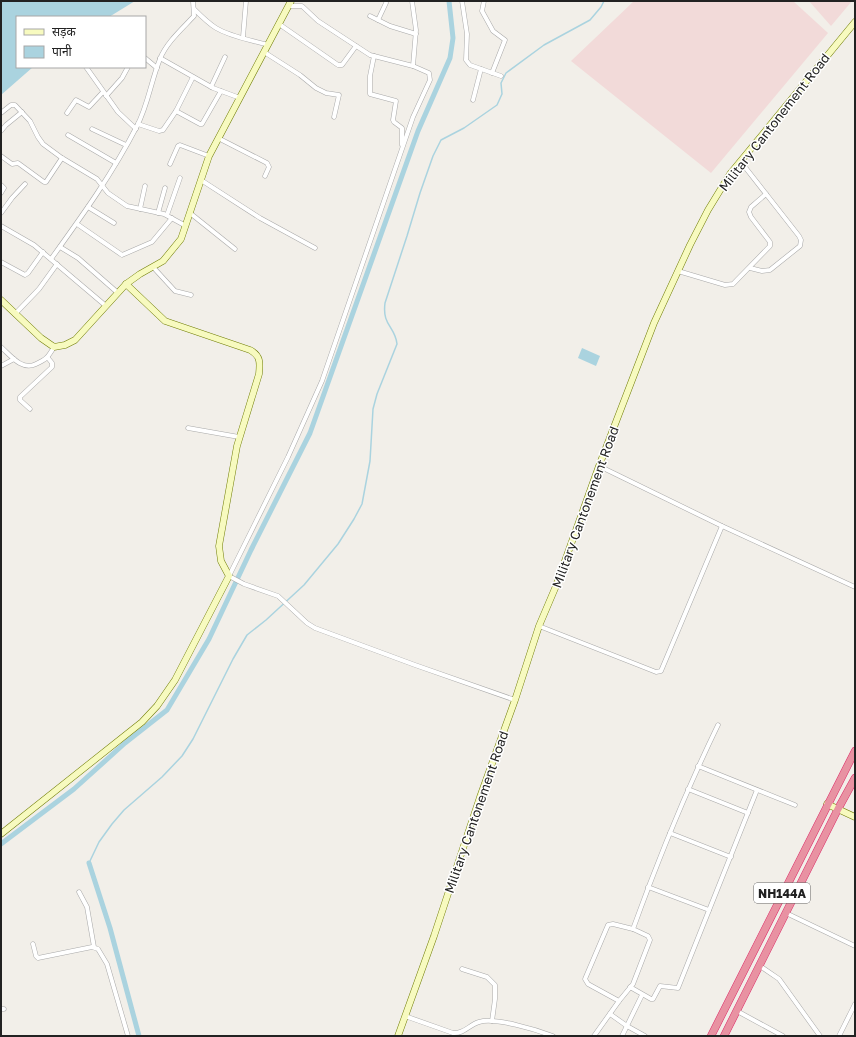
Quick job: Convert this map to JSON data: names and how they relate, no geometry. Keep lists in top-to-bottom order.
{
  "streets": {
    "highway": ["NH144A"],
    "main road": ["Military Cantonement Road"]
  },
  "legend": ["सड़क", "पानी"]
}
